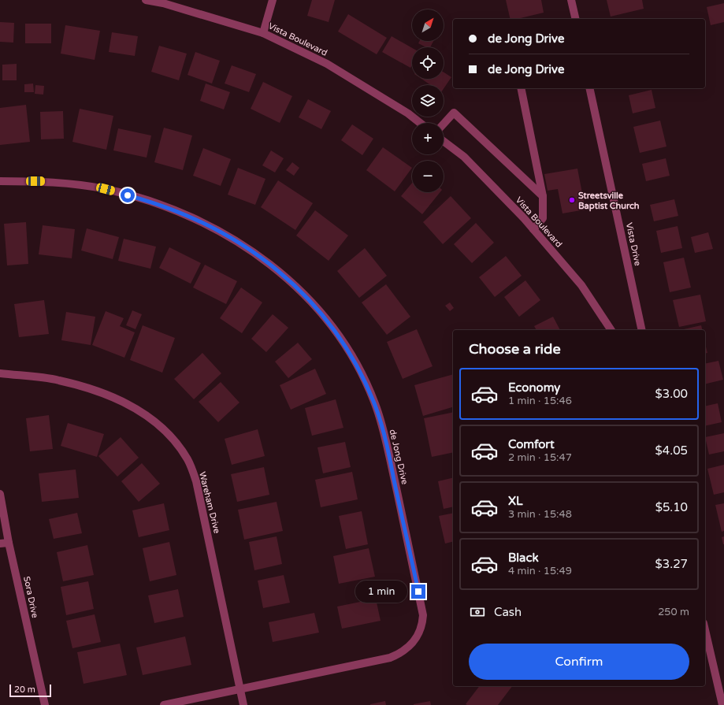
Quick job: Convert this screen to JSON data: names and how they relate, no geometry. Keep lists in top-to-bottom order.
{
  "streets": {
    "street": [
      "Vista Boulevard",
      "Vista Drive",
      "de Jong Drive",
      "Wareham Drive",
      "Sora Drive"
    ]
  },
  "crossings": [
    ["de Jong Drive", "Wareham Drive"]
  ],
  "places": ["Streetsville Baptist Church"],
  "scale_bar": "20 m",
  "north": "top right",
  "page": {
    "map_buttons": ["+", "−"],
    "banner": ["de Jong Drive", "de Jong Drive"],
    "heading": "Choose a ride",
    "list": [
      {
        "name": "Economy",
        "note": "1 min · 15:46",
        "value": "$3.00"
      },
      {
        "name": "Comfort",
        "note": "2 min · 15:47",
        "value": "$4.05"
      },
      {
        "name": "XL",
        "note": "3 min · 15:48",
        "value": "$5.10"
      },
      {
        "name": "Black",
        "note": "4 min · 15:49",
        "value": "$3.27"
      }
    ],
    "bubble": "1 min",
    "pay": ["Cash", "250 m"],
    "buttons": "Confirm",
    "scale": "20 m"
  }
}
